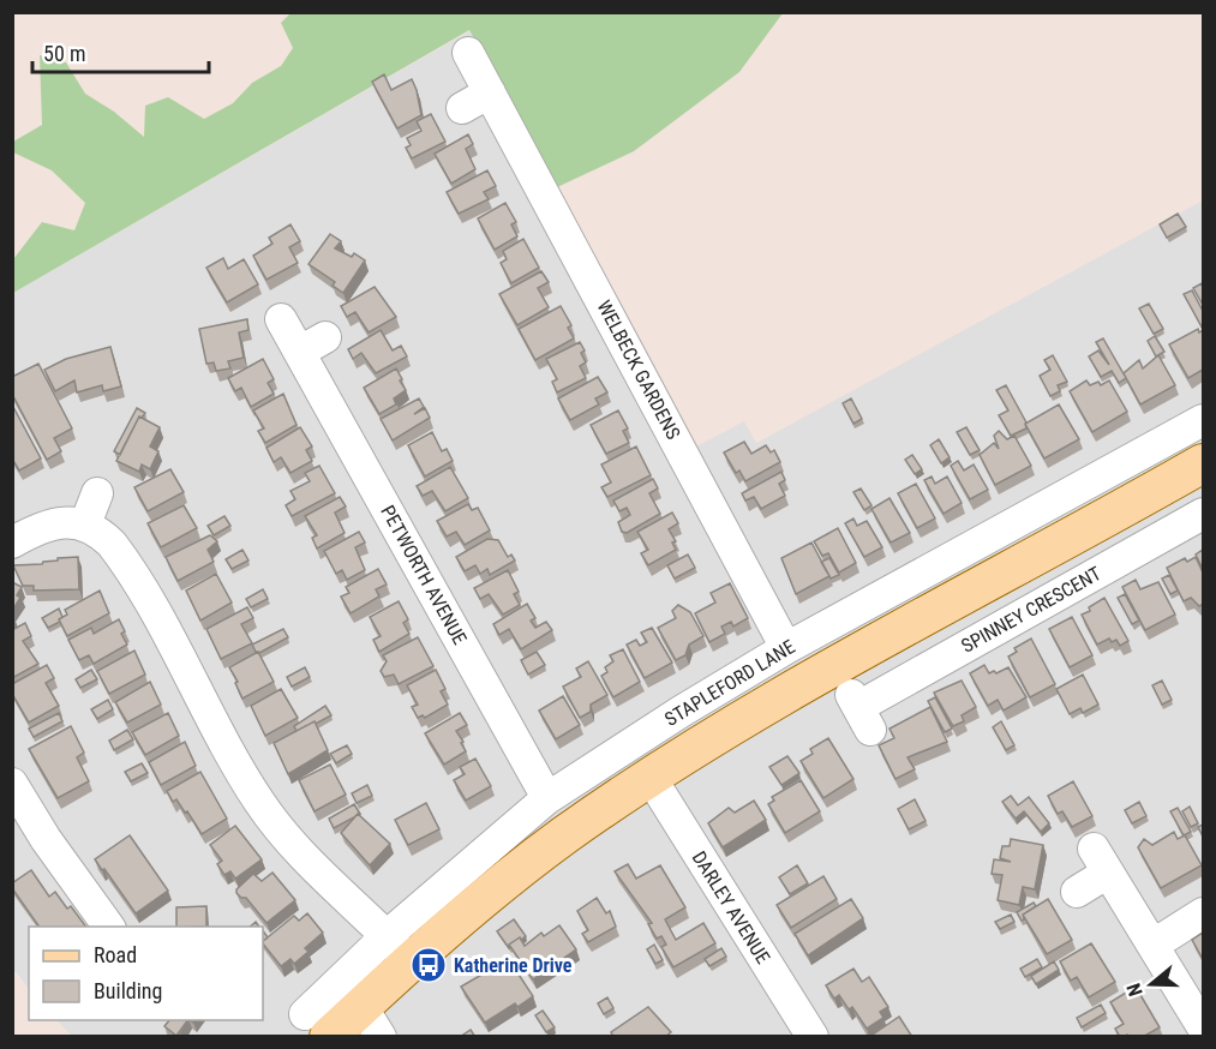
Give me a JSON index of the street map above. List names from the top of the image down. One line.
{"streets":{"main road":["STAPLEFORD LANE"],"street":["WELBECK GARDENS","PETWORTH AVENUE","SPINNEY CRESCENT","DARLEY AVENUE"]},"crossings":[["WELBECK GARDENS","STAPLEFORD LANE"],["PETWORTH AVENUE","STAPLEFORD LANE"],["STAPLEFORD LANE","DARLEY AVENUE"]],"places":{"bus stop":["Katherine Drive"]},"legend":["Road","Building"],"scale_bar":"50 m","north":"left"}
